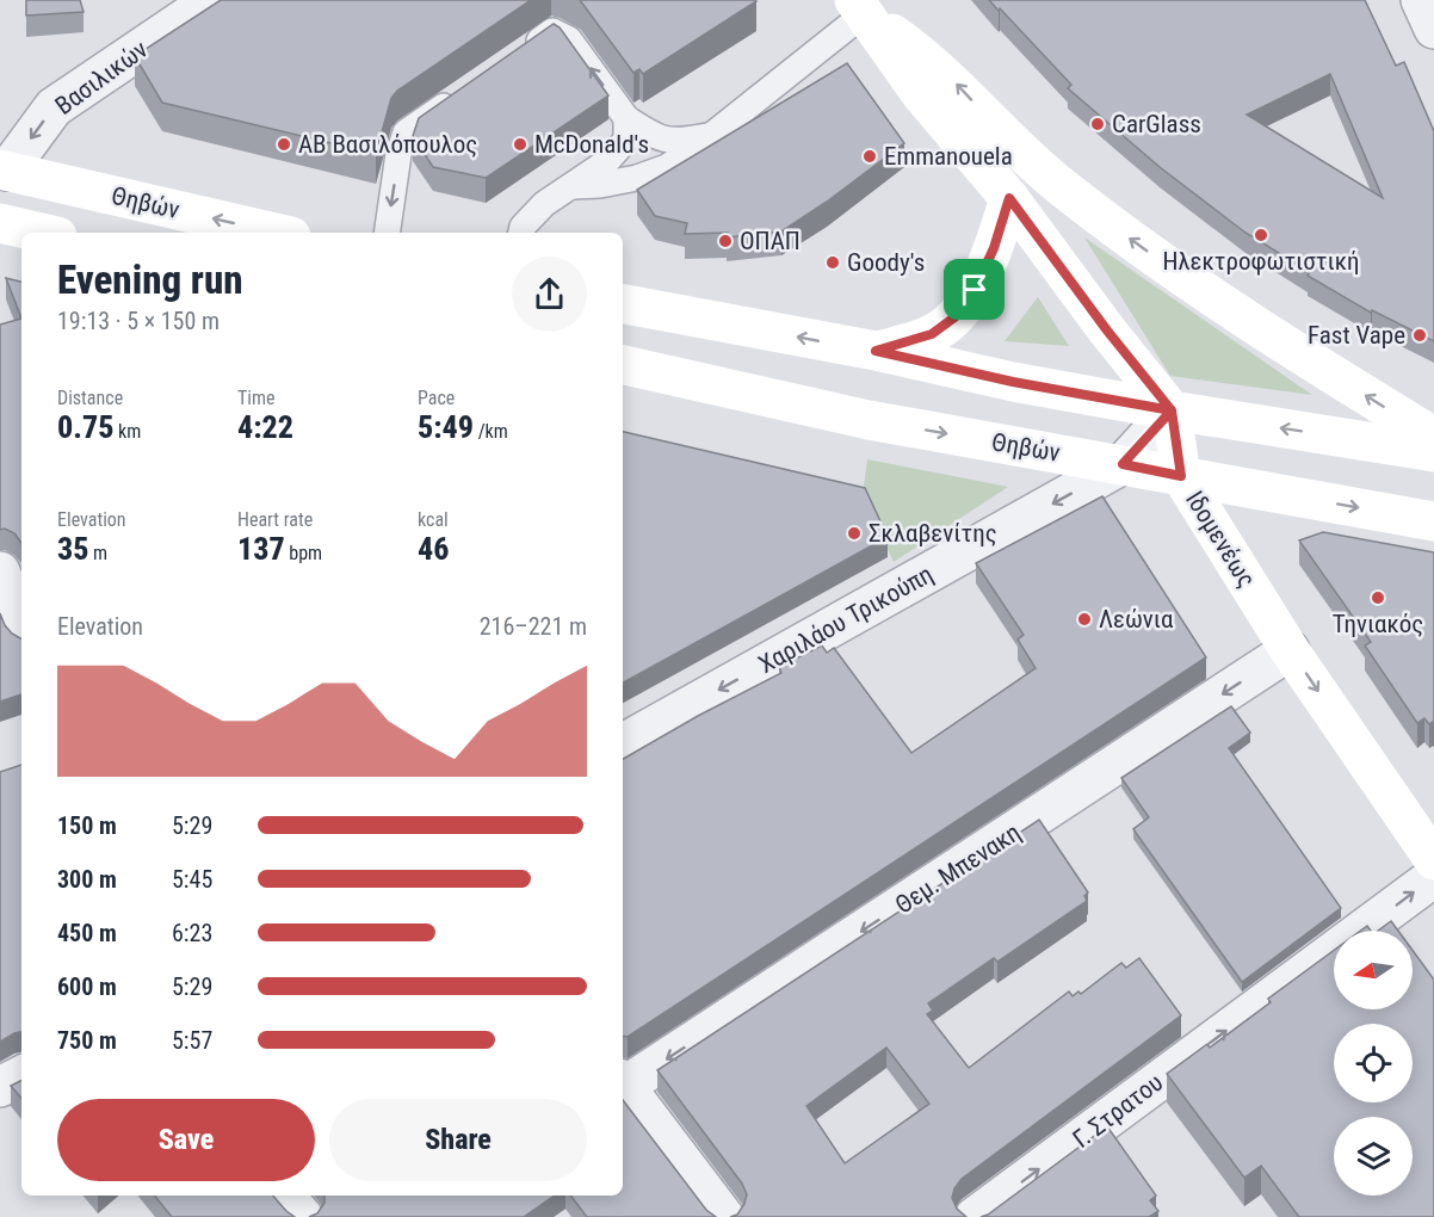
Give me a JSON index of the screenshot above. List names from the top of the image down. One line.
{"streets":{"main road":["Θηβών","Ιδομενέως"],"street":["Βασιλικών","Χαριλάου Τρικούπη","Θεμ. Μπενακη","Γ. Στρατου"]},"crossings":[["Βασιλικών","Θηβών"],["Θηβών","Ιδομενέως"],["Θηβών","Χαριλάου Τρικούπη"],["Ιδομενέως","Χαριλάου Τρικούπη"],["Ιδομενέως","Θεμ. Μπενακη"]],"one_way":["Βασιλικών","Ιδομενέως","Χαριλάου Τρικούπη","Θεμ. Μπενακη","Γ. Στρατου"],"places":["CarGlass","ΑΒ Βασιλόπουλος","McDonald's","Emmanouela","Ηλεκτροφωτιστική","ΟΠΑΠ","Goody's","Fast Vape","Σκλαβενίτης","Τηνιακός","Λεώνια"],"north":"left","page":{"heading":["Evening run","19:13 · 5 × 150 m"],"stats":[["Distance","0.75 km"],["Time","4:22"],["Pace","5:49 /km"],["Elevation","35 m"],["Heart rate","137 bpm"],["kcal","46"]],"chart":["Elevation","216–221 m"],"list":[{"name":"150 m","note":"5:29"},{"name":"300 m","note":"5:45"},{"name":"450 m","note":"6:23"},{"name":"600 m","note":"5:29"},{"name":"750 m","note":"5:57"}],"buttons":["Save","Share"]}}
